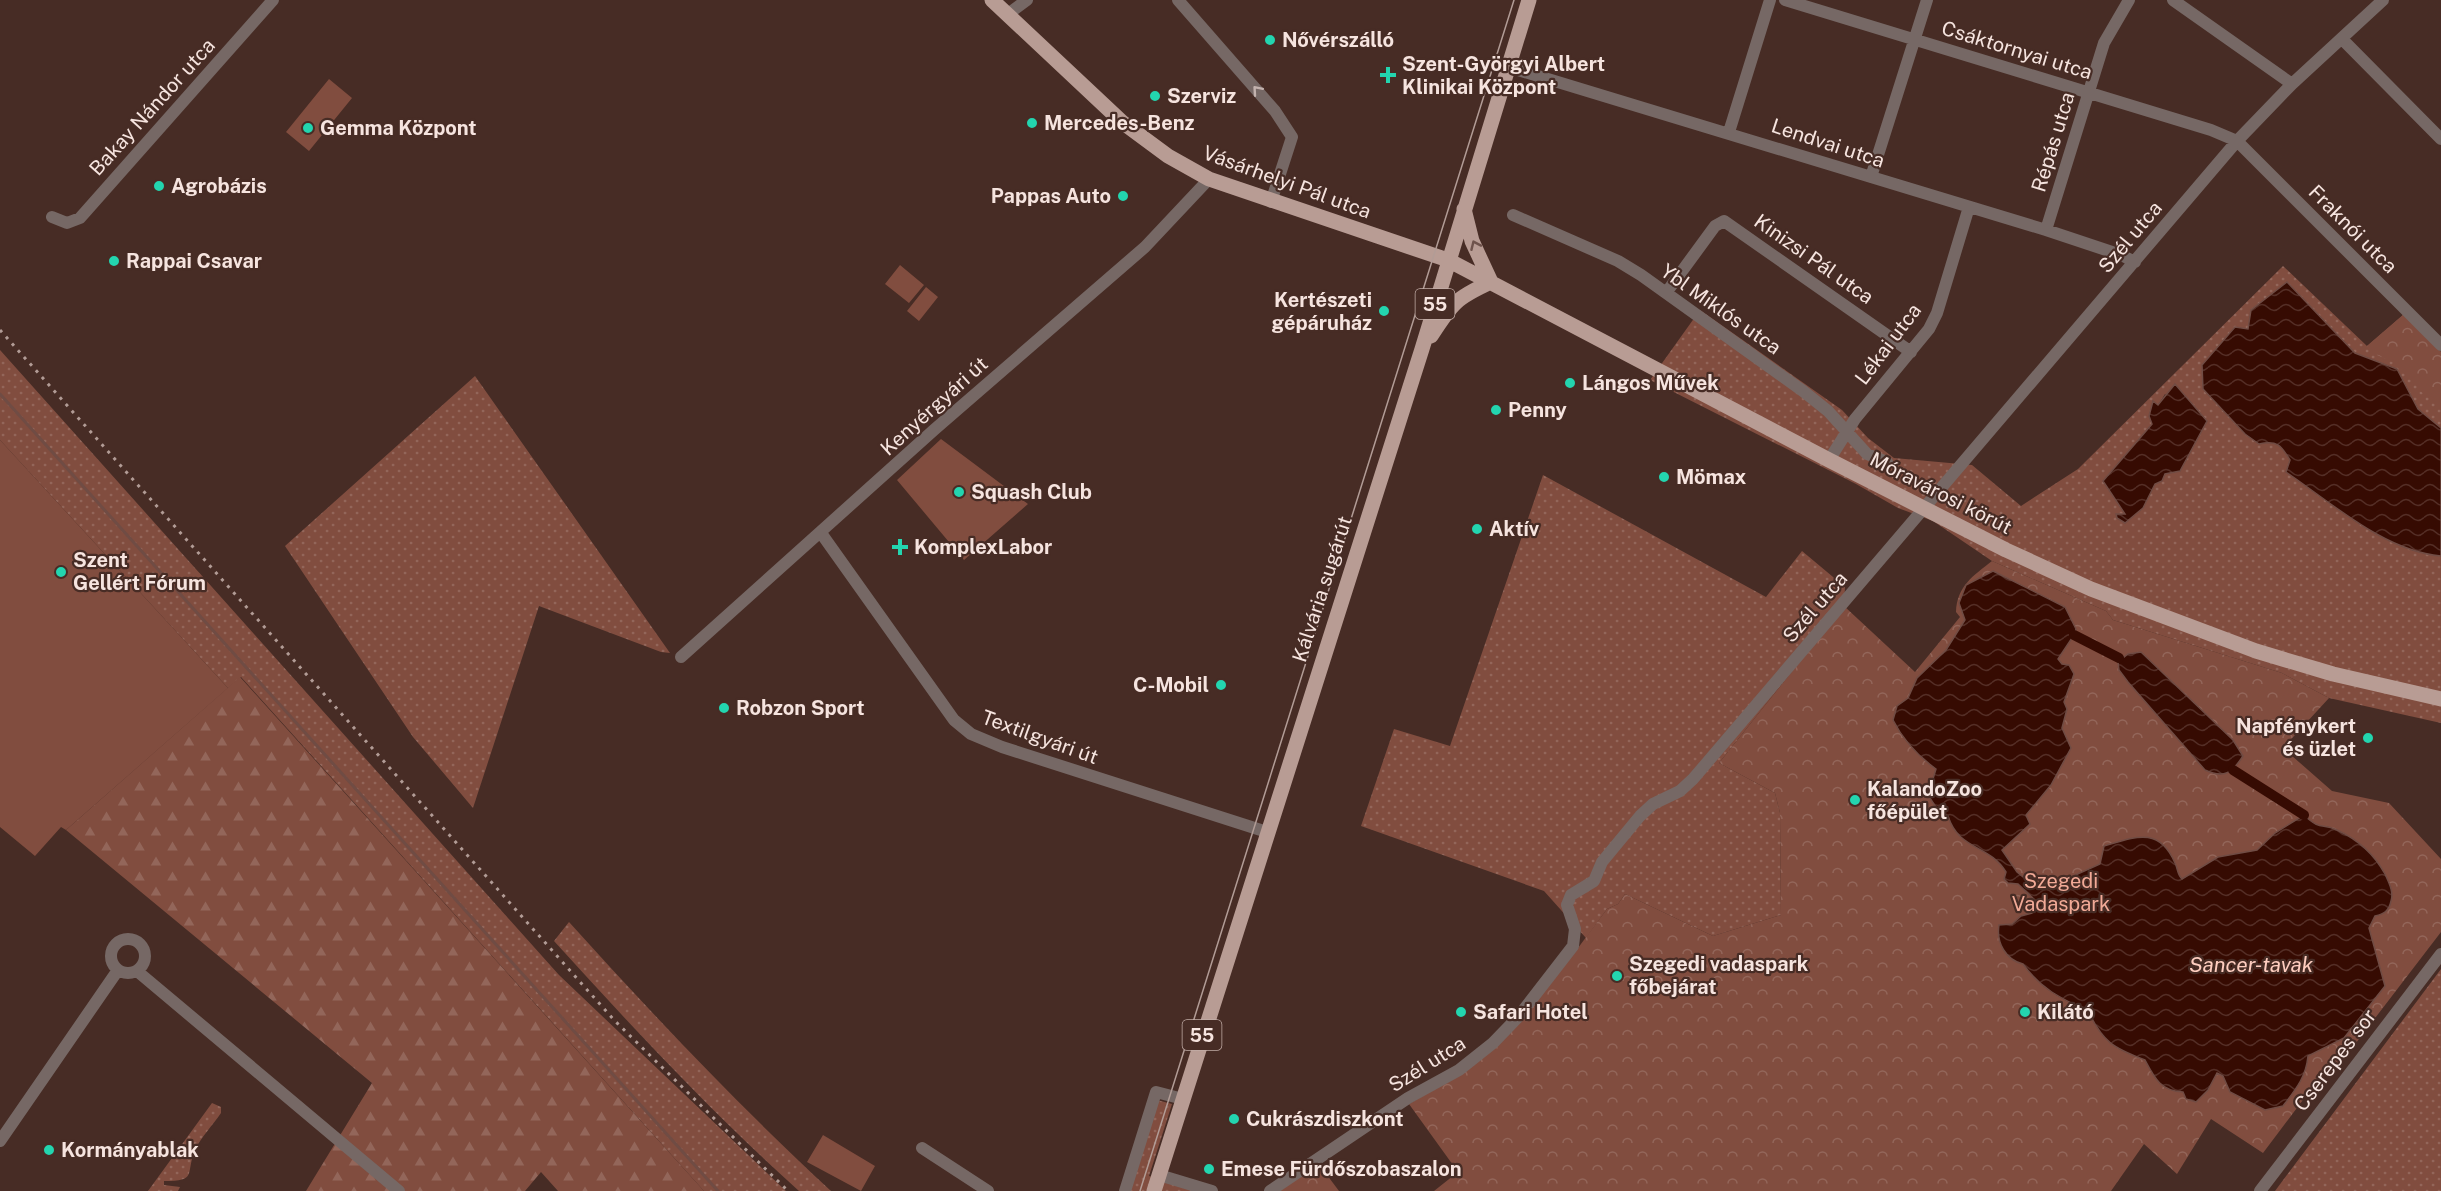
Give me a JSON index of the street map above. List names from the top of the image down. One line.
{"streets":{"main road":["Vásárhelyi Pál utca","55","Móravárosi körút","Kálvária sugárút"],"street":["Csáktornyai utca","Bakay Nándor utca","Répás utca","Lendvai utca","Fraknói utca","Szél utca","Kinizsi Pál utca","Ybl Miklós utca","Lékai utca","Kenyérgyári út","Textilgyári út","Cserepes sor"]},"crossings":[["Csáktornyai utca","Répás utca"],["Csáktornyai utca","Fraknói utca"],["Csáktornyai utca","Szél utca"],["Répás utca","Lendvai utca"],["Lendvai utca","Szél utca"],["Lendvai utca","Lékai utca"],["Lendvai utca","Kálvária sugárút"],["Vásárhelyi Pál utca","Kenyérgyári út"],["Vásárhelyi Pál utca","Móravárosi körút"],["Vásárhelyi Pál utca","Kálvária sugárút"],["Fraknói utca","Szél utca"],["Szél utca","Móravárosi körút"],["Kinizsi Pál utca","Ybl Miklós utca"],["Kinizsi Pál utca","Lékai utca"],["Ybl Miklós utca","Lékai utca"],["Lékai utca","Móravárosi körút"],["Kenyérgyári út","Textilgyári út"],["Móravárosi körút","Kálvária sugárút"],["Kálvária sugárút","Textilgyári út"]],"water":["Sancer-tavak"],"parks":["Szegedi Vadaspark"],"places":{"other":["Nővérszálló","Szerviz","Mercedes-Benz","Gemma Központ","Agrobázis","Pappas Auto","Rappai Csavar","Kertészeti gépáruház","Lángos Művek","Penny","Mömax","Squash Club","Aktív","Szent Gellért Fórum","C-Mobil","Robzon Sport","Napfénykert és üzlet","KalandoZoo főépület","Szegedi vadaspark főbejárat","Safari Hotel","Kilátó","Cukrászdiszkont","Kormányablak","Emese Fürdőszobaszalon"],"health":["Szent-Györgyi Albert Klinikai Központ","KomplexLabor"]}}
